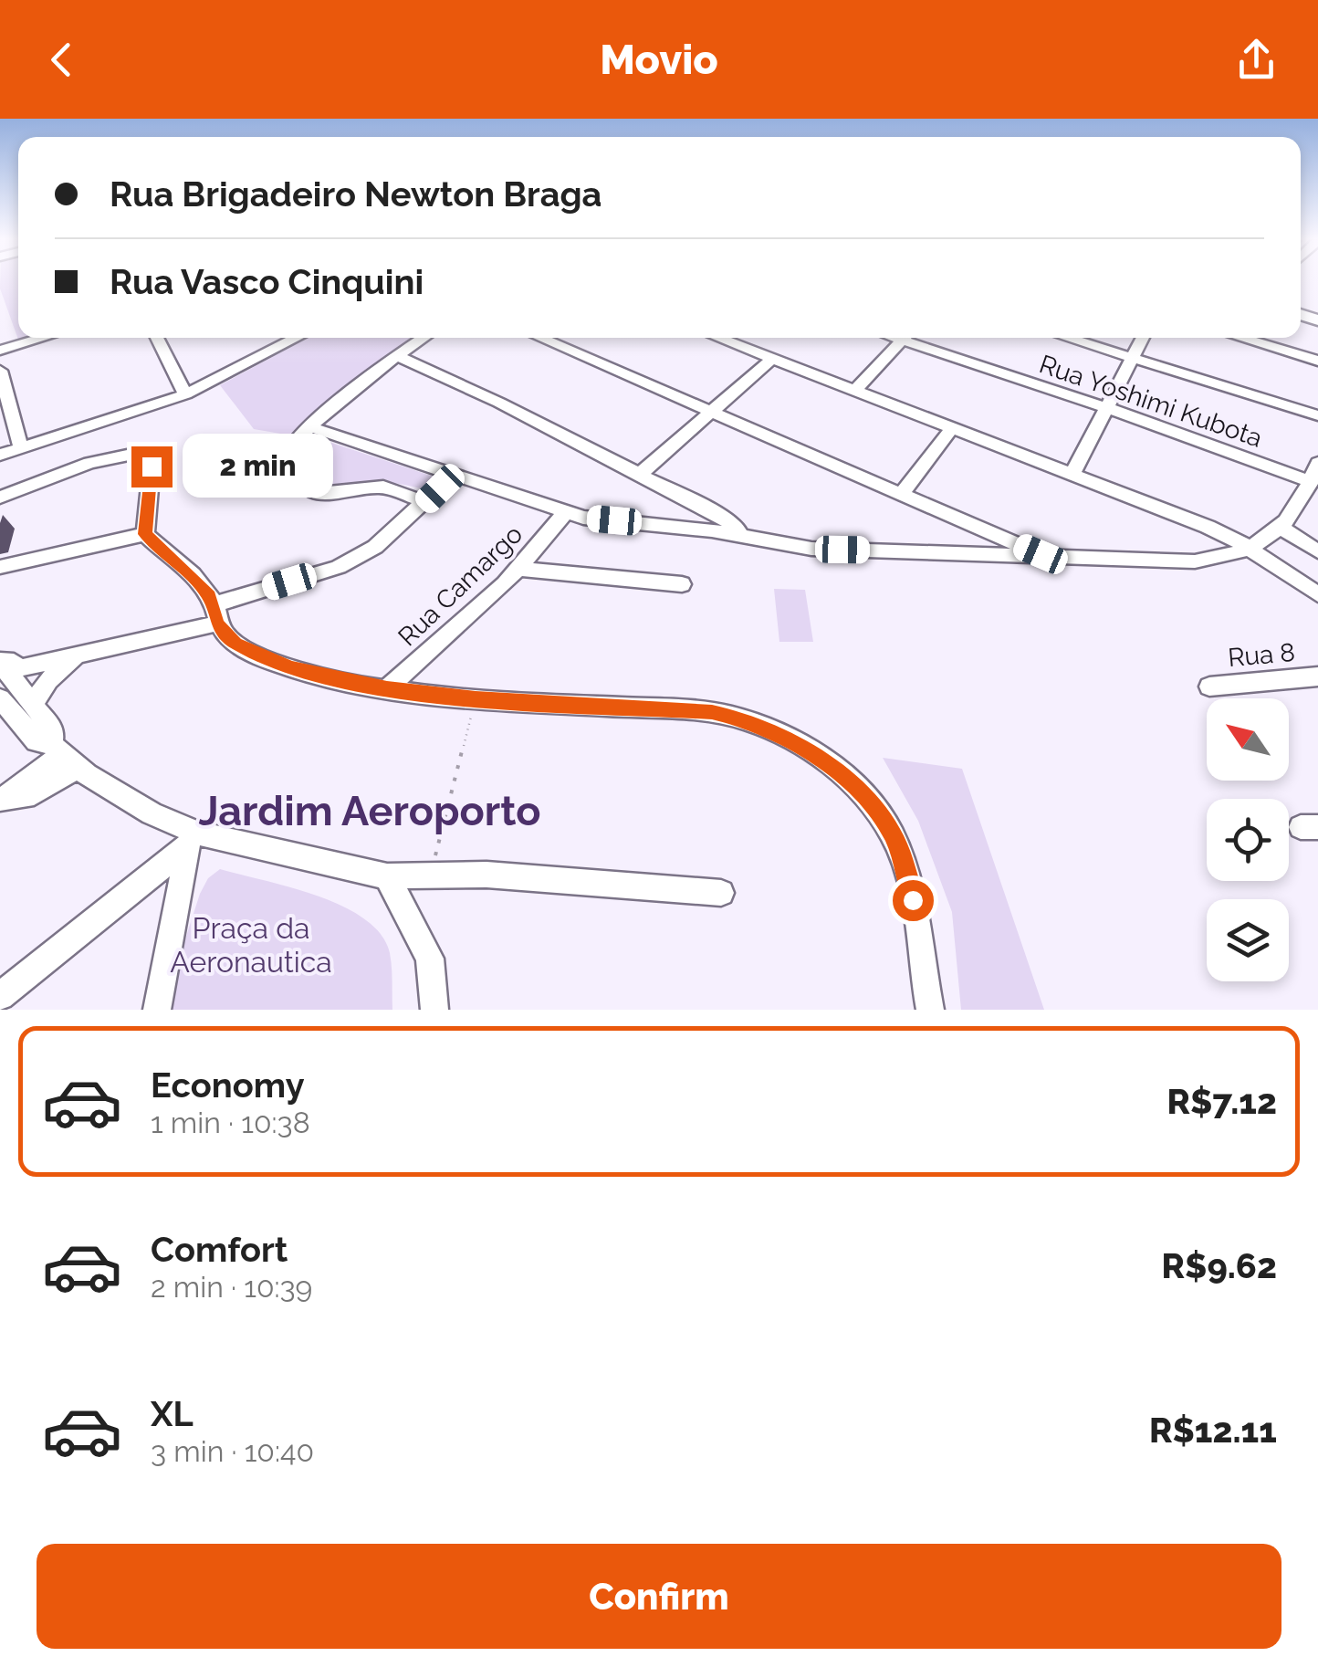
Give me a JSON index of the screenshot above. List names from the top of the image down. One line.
{"streets":{"street":["Rua Yoshimi Kubota","Rua Camargo","Rua 8"]},"districts":["Jardim Aeroporto"],"parks":["Praça da Aeronautica"],"north":"top left","page":{"header":"Movio","banner":["Rua Brigadeiro Newton Braga","Rua Vasco Cinquini"],"bubble":"2 min","list":[{"name":"Economy","note":"1 min · 10:38","value":"R$7.12"},{"name":"Comfort","note":"2 min · 10:39","value":"R$9.62"},{"name":"XL","note":"3 min · 10:40","value":"R$12.11"}],"buttons":"Confirm"}}
